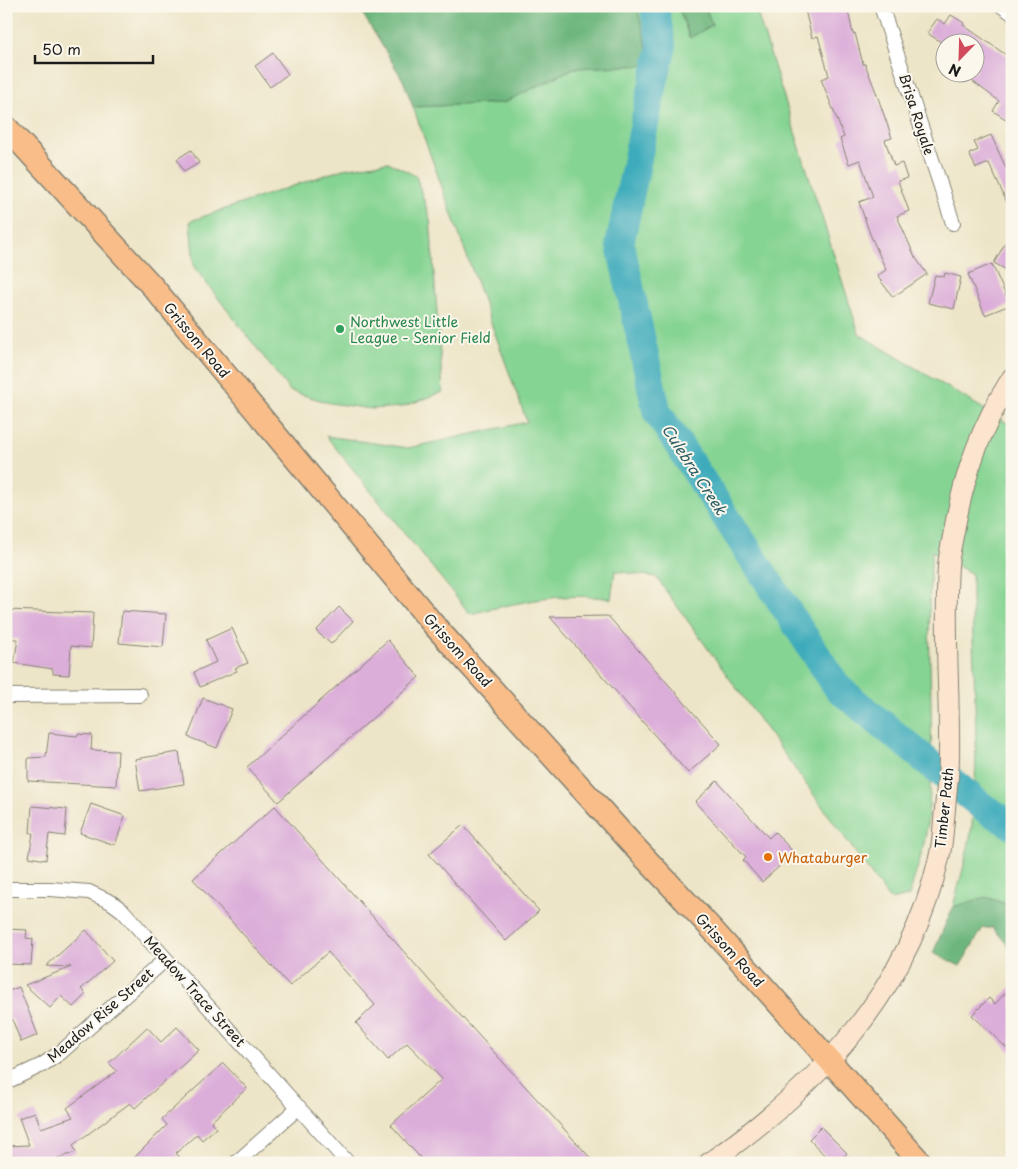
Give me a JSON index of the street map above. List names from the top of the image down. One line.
{"streets":{"main road":["Grissom Road"],"street":["Brisa Royale","Timber Path","Meadow Trace Street","Meadow Rise Street"]},"crossings":[["Grissom Road","Timber Path"],["Meadow Trace Street","Meadow Rise Street"]],"water":["Culebra Creek"],"places":["Northwest Little League - Senior Field","Whataburger"],"scale_bar":"50 m","north":"bottom left"}
